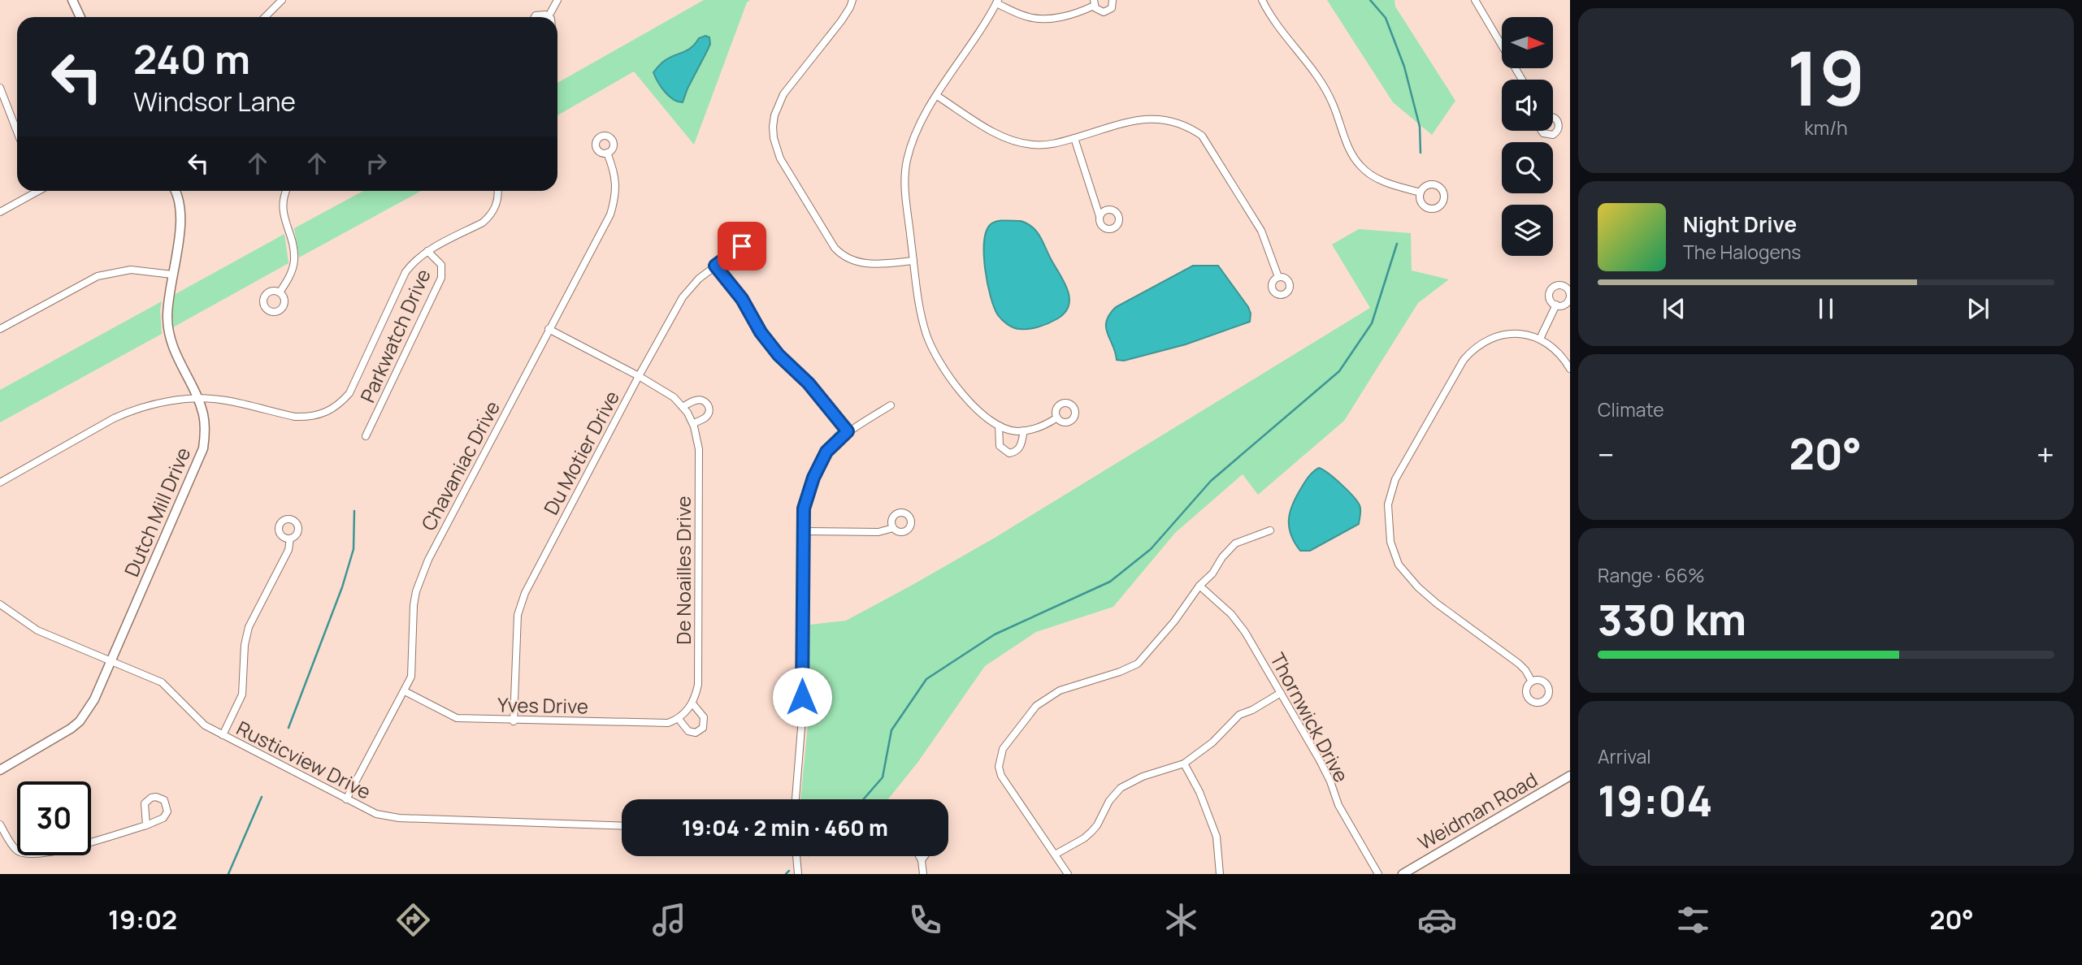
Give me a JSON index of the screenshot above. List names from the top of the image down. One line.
{"streets":{"street":["Parkwatch Drive","Du Motier Drive","Chavaniac Drive","Dutch Mill Drive","De Noailles Drive","Yves Drive","Thornwick Drive","Rusticview Drive","Weidman Road"]},"crossings":[["Parkwatch Drive","Dutch Mill Drive"],["Du Motier Drive","De Noailles Drive"],["Du Motier Drive","Yves Drive"],["Chavaniac Drive","De Noailles Drive"],["Chavaniac Drive","Yves Drive"],["Chavaniac Drive","Rusticview Drive"],["Dutch Mill Drive","Rusticview Drive"],["De Noailles Drive","Yves Drive"]],"north":"right","page":{"tile":[["19","km/h"],"Climate",["Range · 66%","330 km"],["Arrival","19:04"]],"turn":["240 m","Windsor Lane"],"song":["Night Drive","The Halogens"],"heat":["−","20°","+"],"limit":"30","trip":"19:04 · 2 min · 460 m","tabs":["19:02","20°"]}}
